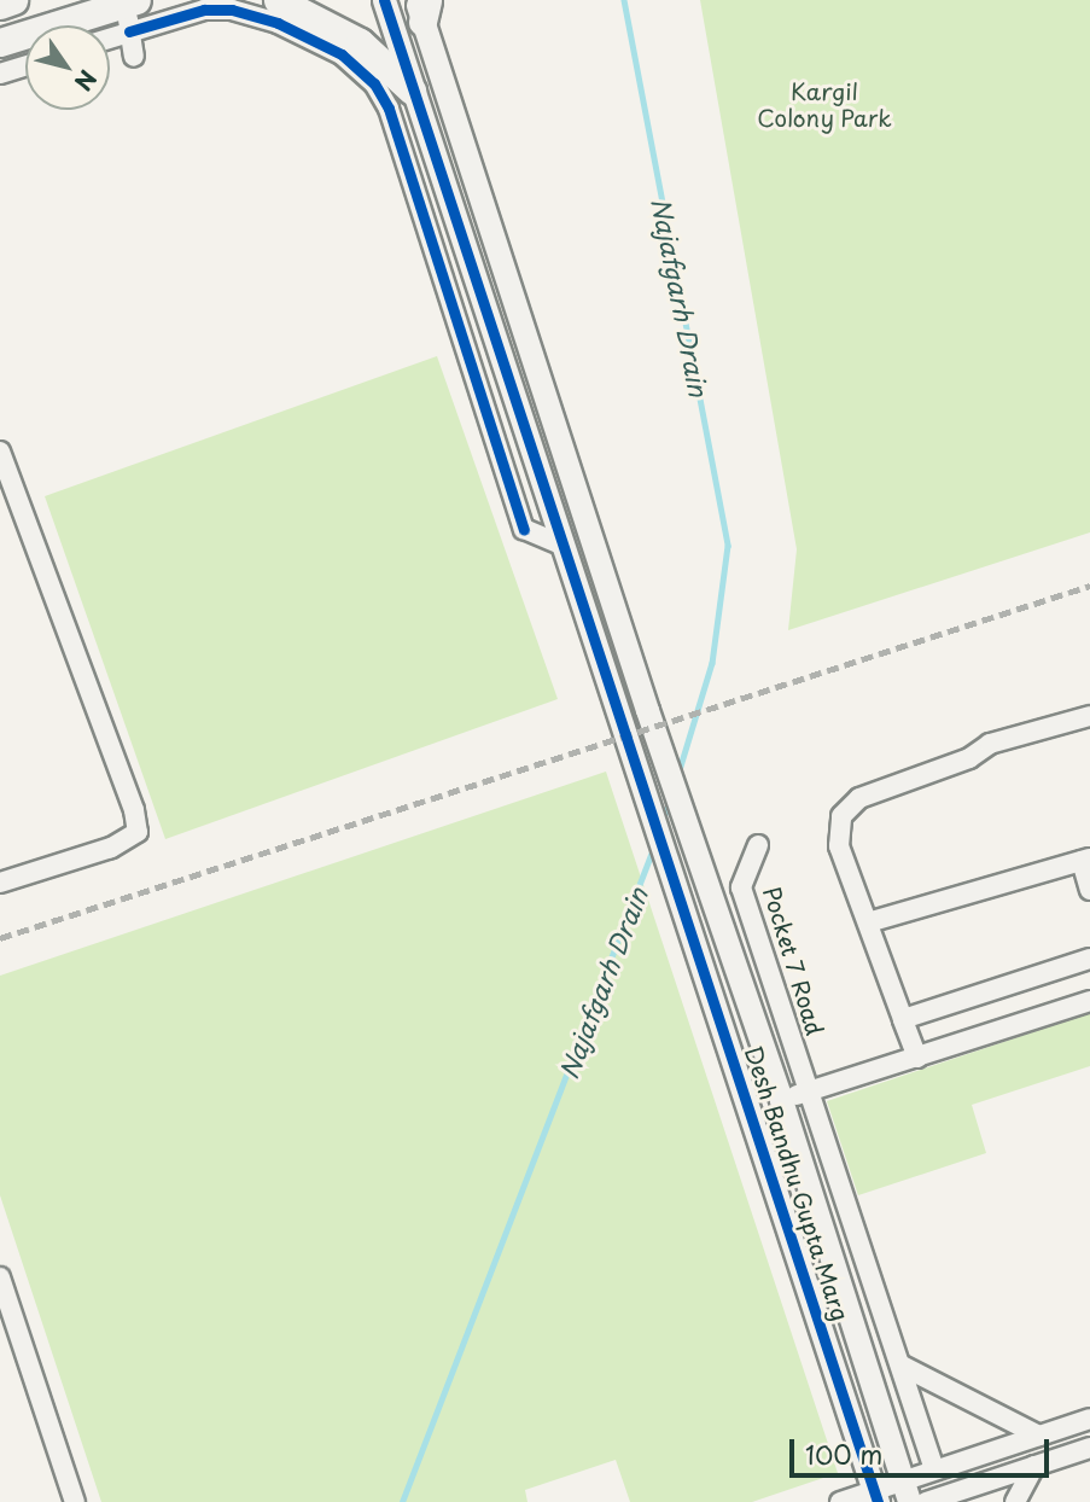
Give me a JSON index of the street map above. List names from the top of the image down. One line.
{"streets":{"street":["Pocket 7 Road","Desh Bandhu Gupta Marg"]},"water":["Najafgarh Drain"],"parks":["Kargil Colony Park"],"scale_bar":"100 m","north":"bottom right"}
